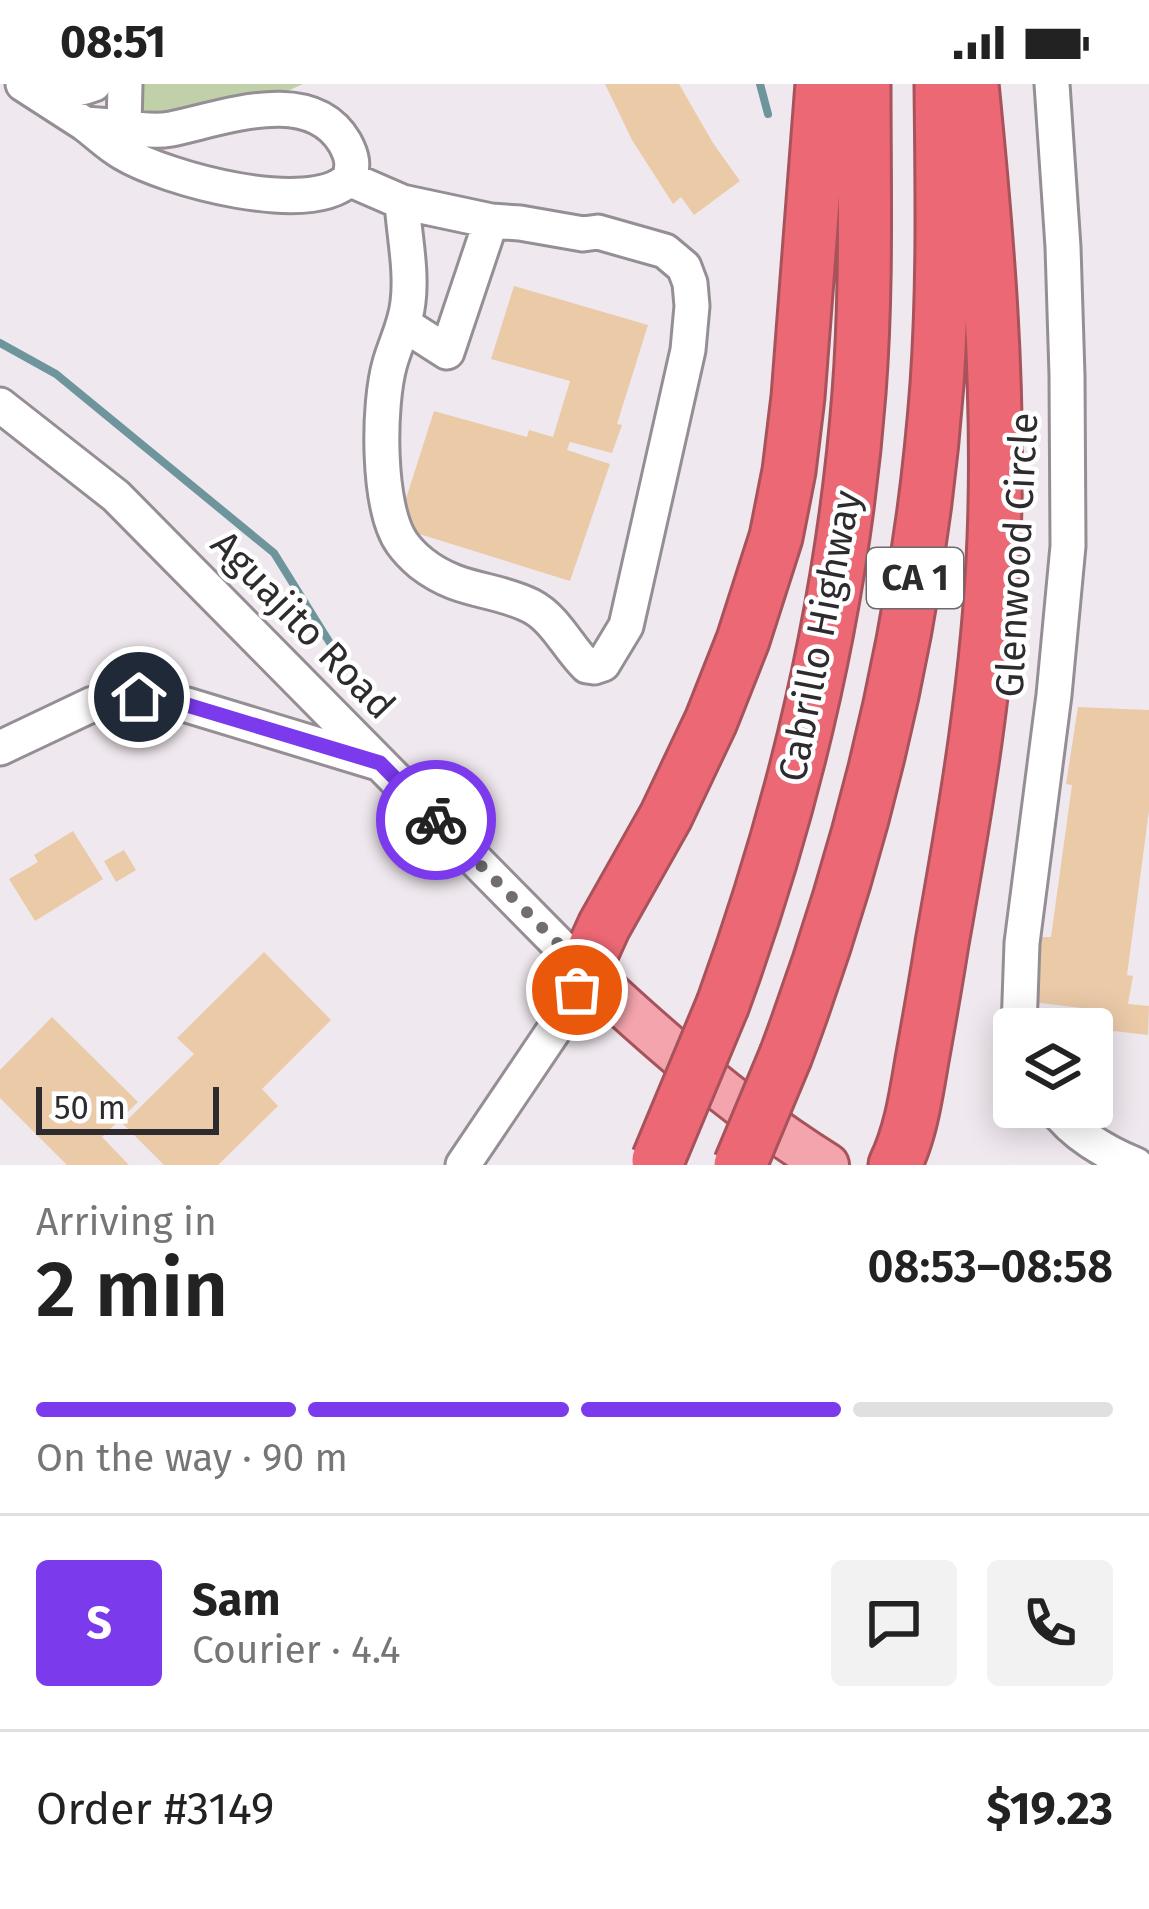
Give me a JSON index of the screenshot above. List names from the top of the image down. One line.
{"streets":{"highway":["CA 1","Cabrillo Highway"],"street":["Glenwood Circle","Aguajito Road"]},"scale_bar":"50 m","page":{"status":"08:51","scale":"50 m","heading":["2 min","Arriving in","08:53–08:58"],"panel":["Sam","Courier · 4.4","Order #3149","$19.23"],"bar":"On the way · 90 m","round":"S"}}
